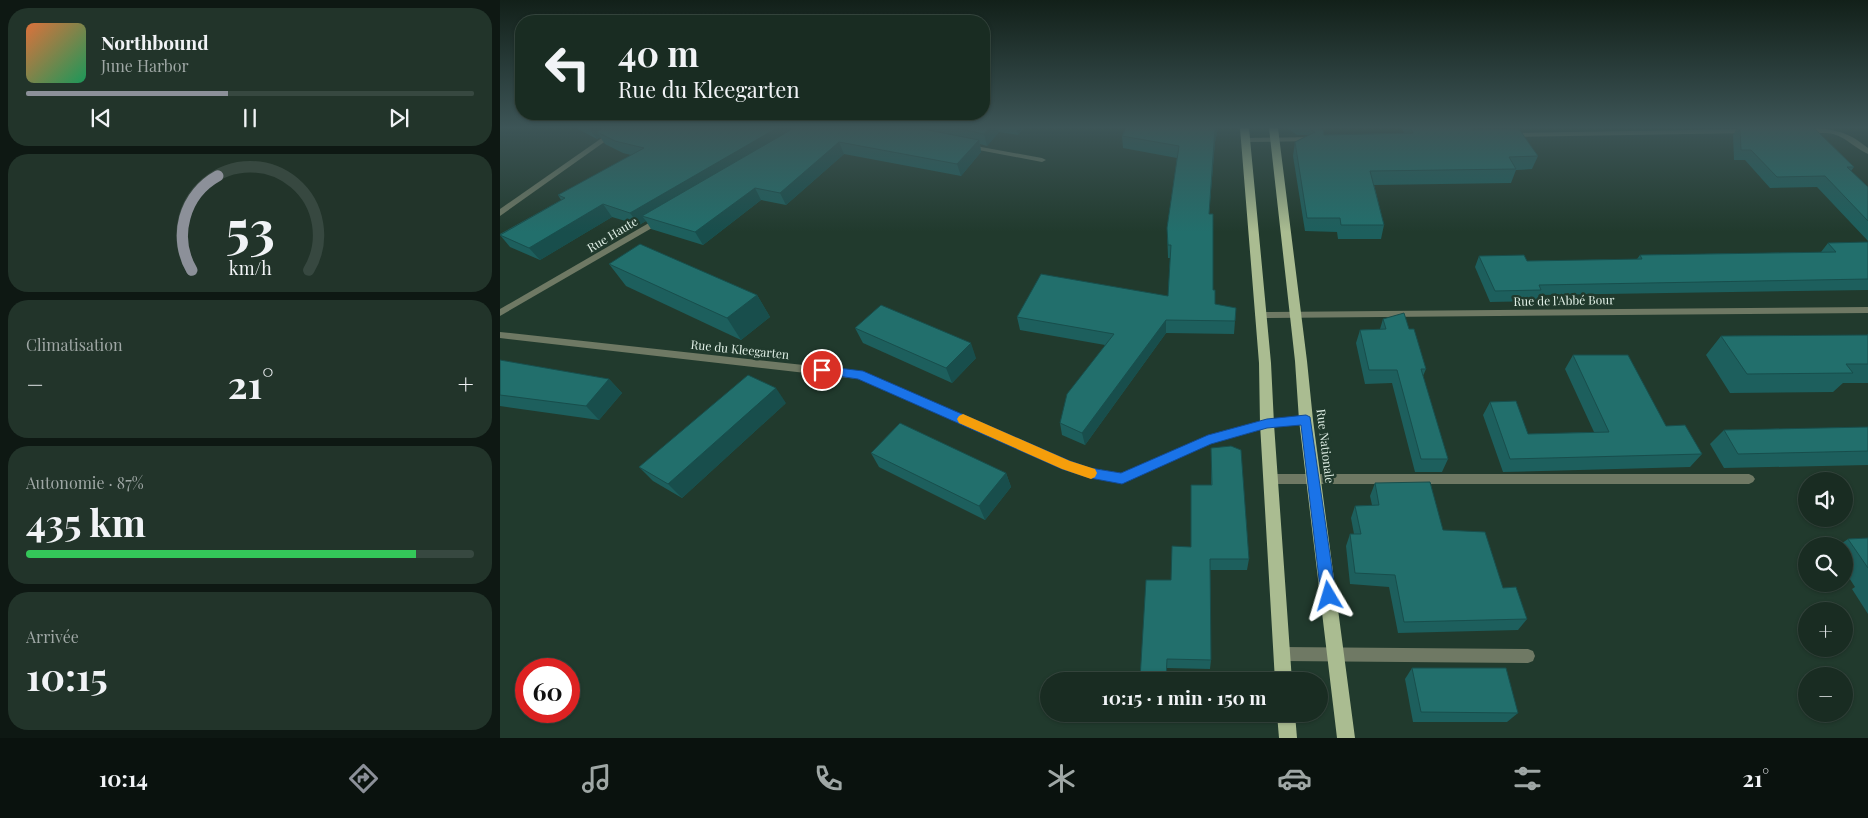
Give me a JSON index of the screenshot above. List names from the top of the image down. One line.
{"streets":{"main road":["Rue Nationale"],"street":["Rue Haute","Rue de l'Abbé Bour","Rue du Kleegarten"]},"crossings":[["Rue de l'Abbé Bour","Rue Nationale"],["Rue du Kleegarten","Rue Nationale"]],"page":{"turn":["40 m","Rue du Kleegarten"],"song":["Northbound","June Harbor"],"tile":["Climatisation",["Autonomie · 87%","435 km"],["Arrivée","10:15"]],"heat":["−","21°","+"],"map_buttons":["+","−"],"limit":"60","trip":"10:15 · 1 min · 150 m","tabs":["10:14","21°"],"gauge":["53","km/h"]}}
